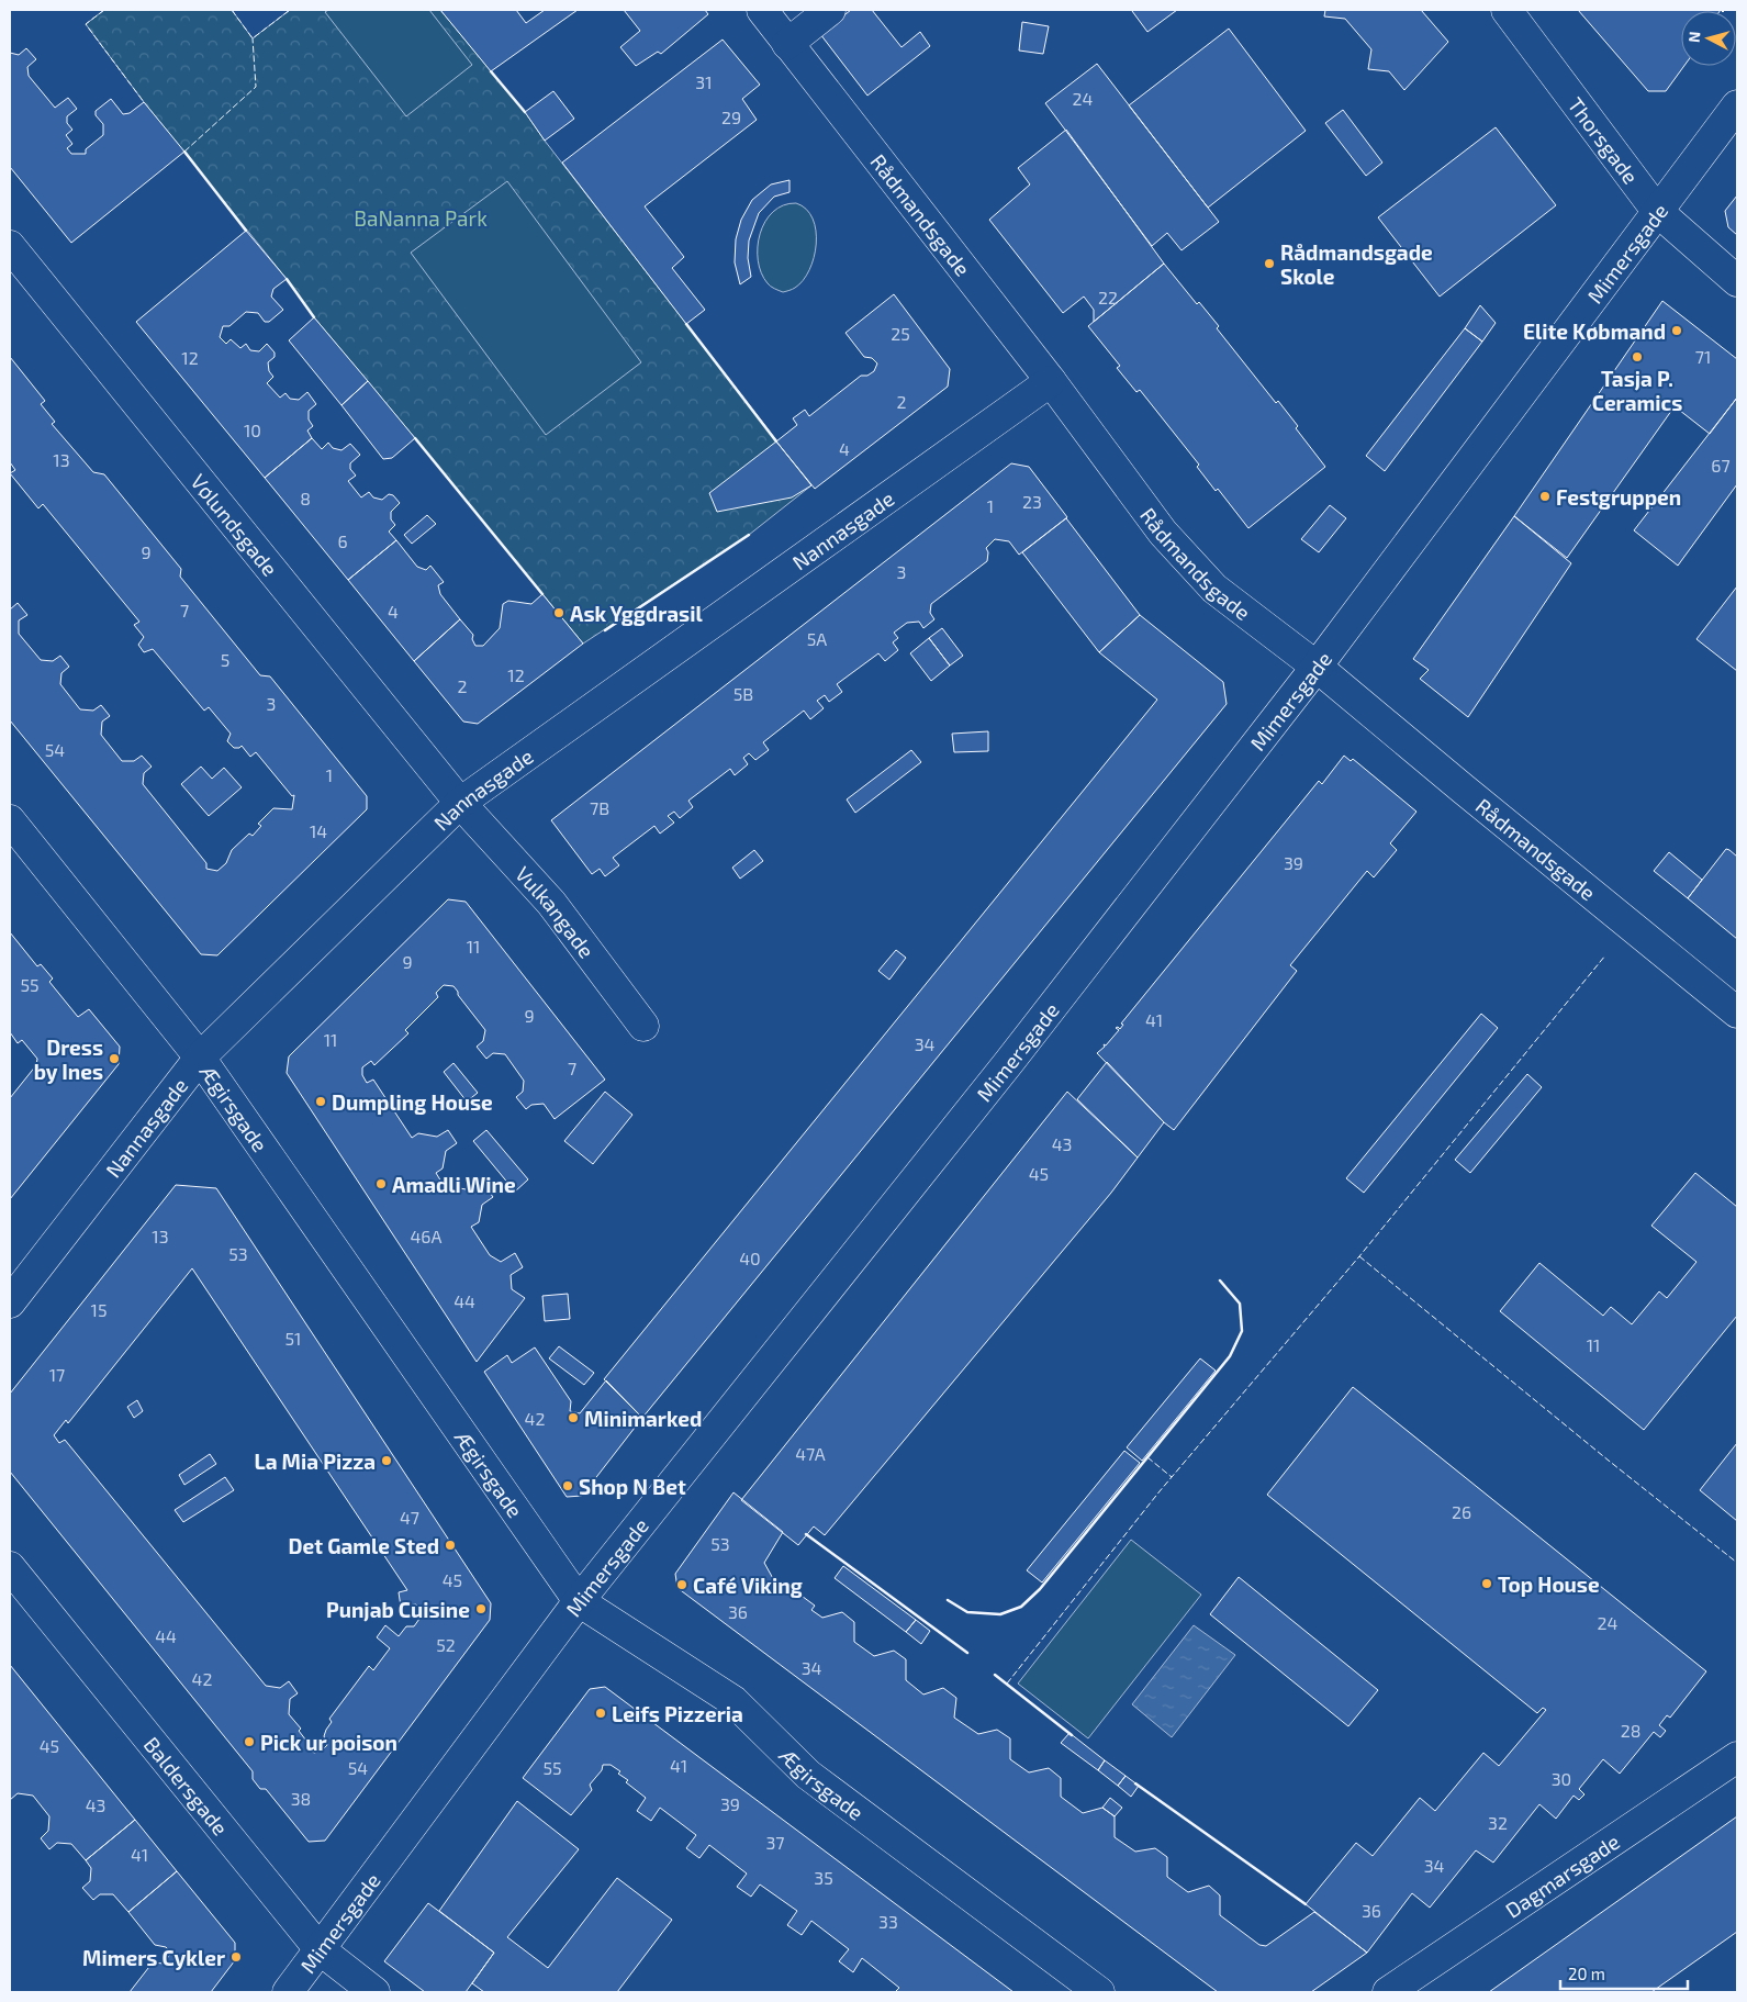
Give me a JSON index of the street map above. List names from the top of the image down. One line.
{"streets":{"street":["Thorsgade","Rådmandsgade","Mimersgade","Vølundsgade","Nannasgade","Vulkangade","Ægirsgade","Baldersgade","Dagmarsgade"]},"crossings":[["Thorsgade","Mimersgade"],["Rådmandsgade","Mimersgade"],["Rådmandsgade","Nannasgade"],["Mimersgade","Ægirsgade"],["Mimersgade","Baldersgade"],["Vølundsgade","Nannasgade"],["Vølundsgade","Vulkangade"],["Nannasgade","Vulkangade"],["Nannasgade","Ægirsgade"]],"parks":["BaNanna Park"],"places":["Rådmandsgade Skole","Elite Købmand","Tasja P. Ceramics","Festgruppen","Ask Yggdrasil","Dress by Ines","Dumpling House","Amadli Wine","Minimarked","La Mia Pizza","Shop N Bet","Det Gamle Sted","Top House","Café Viking","Punjab Cuisine","Leifs Pizzeria","Pick ur poison","Mimers Cykler"],"house_numbers":["31","24","29","22","25","71","12","2","10","4","13","67","8","23","1","6","9","3","7","4","5A","5","12","2","5B","3","54","1","7B","14","39","11","9","55","9","41","11","34","7","43","45","13","46A","53","40","44","15","51","11","17","42","47A","26","47","53","45","36","24","44","52","34","42","28","45","41","54","55","30","38","39","43","32","37","41","34","35","36","33"],"scale_bar":"20 m","north":"left"}
